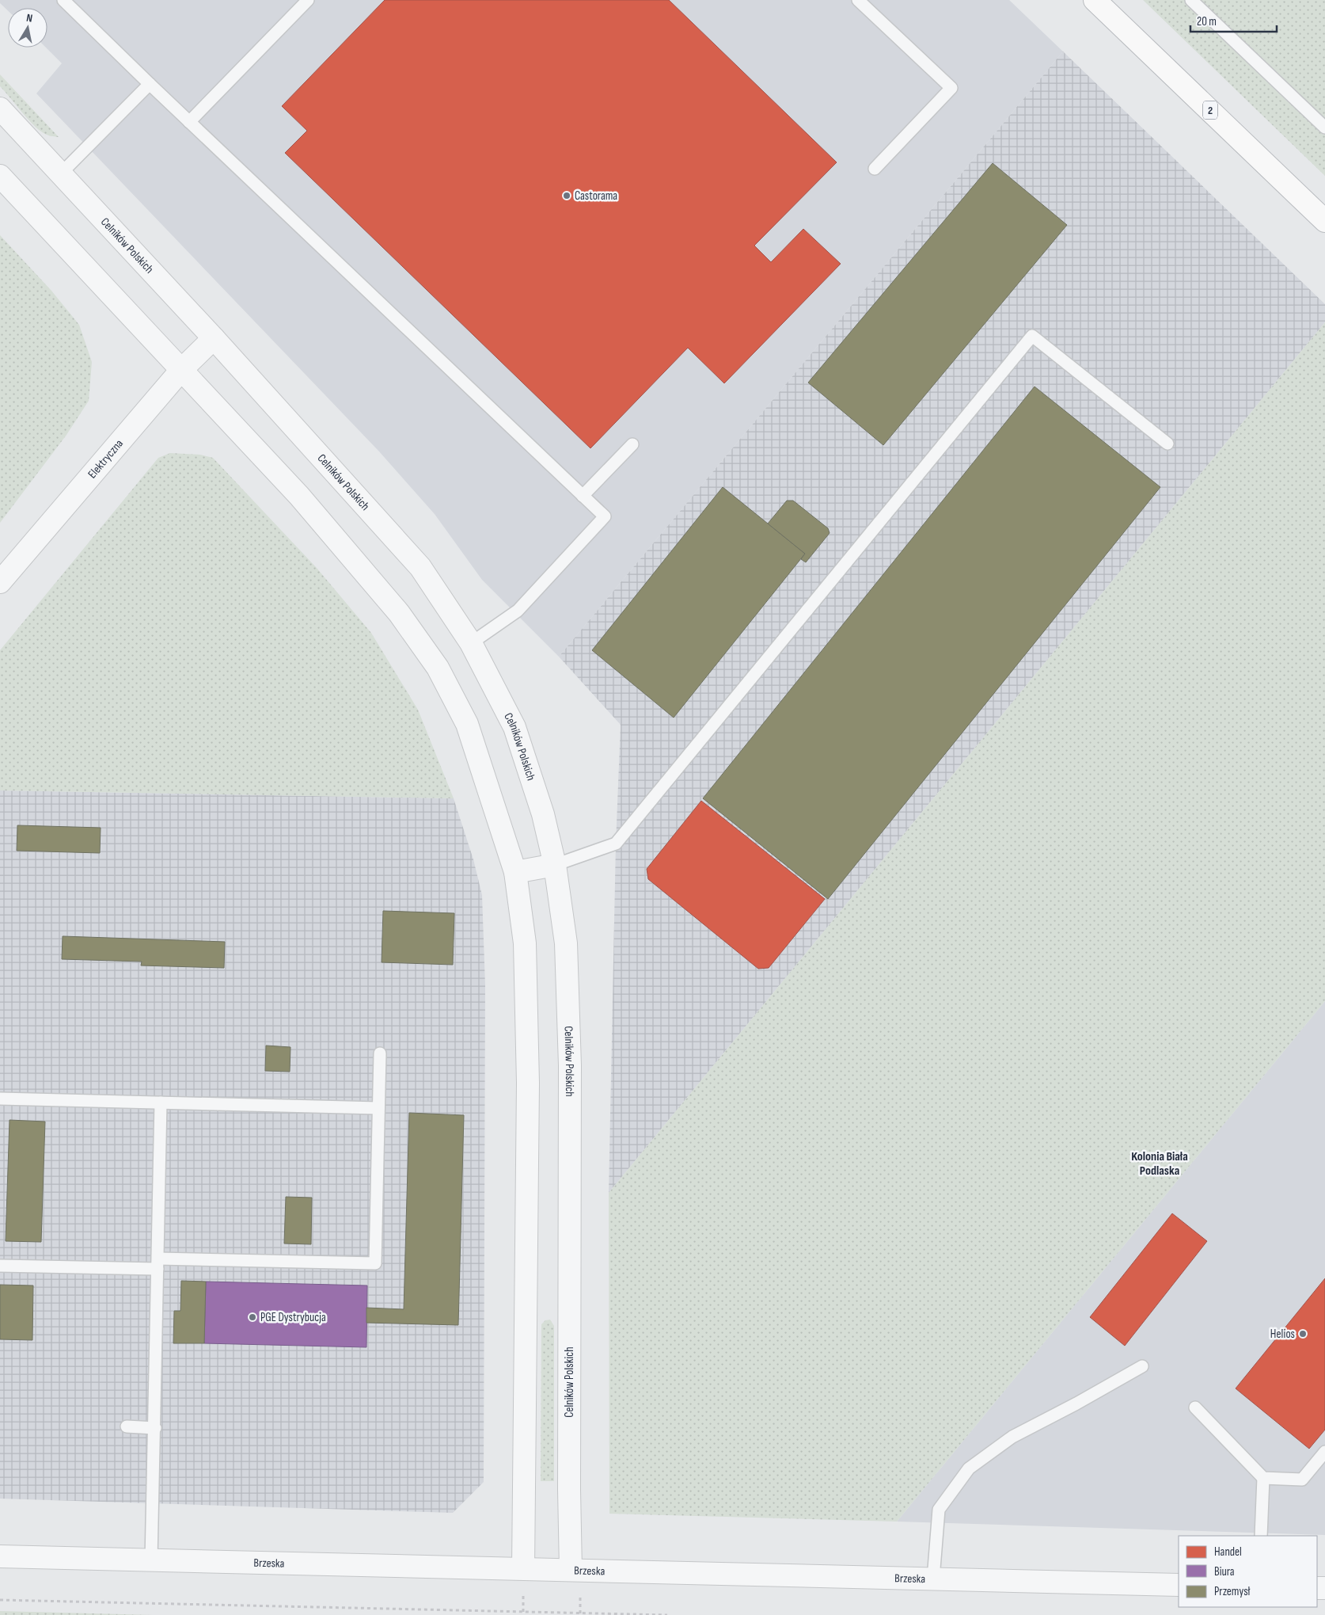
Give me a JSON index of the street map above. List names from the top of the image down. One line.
{"streets":{"highway":["2"],"street":["Celników Polskich","Elektryczna","Brzeska"]},"crossings":[["Celników Polskich","Elektryczna"],["Celników Polskich","Brzeska"]],"districts":["Kolonia Biała Podlaska"],"places":["Castorama","PGE Dystrybucja","Helios"],"legend":["Handel","Biura","Przemysł"],"scale_bar":"20 m","north":"top"}
